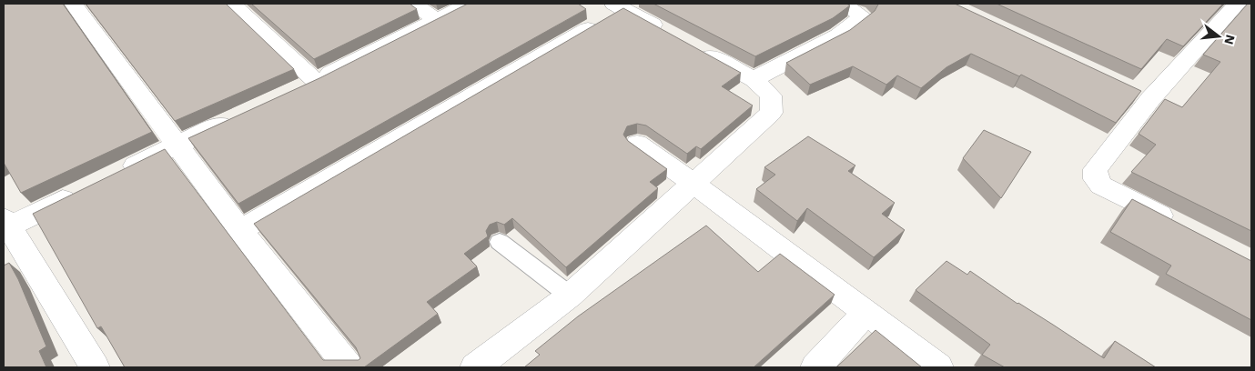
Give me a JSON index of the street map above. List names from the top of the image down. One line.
{"north":"right"}
